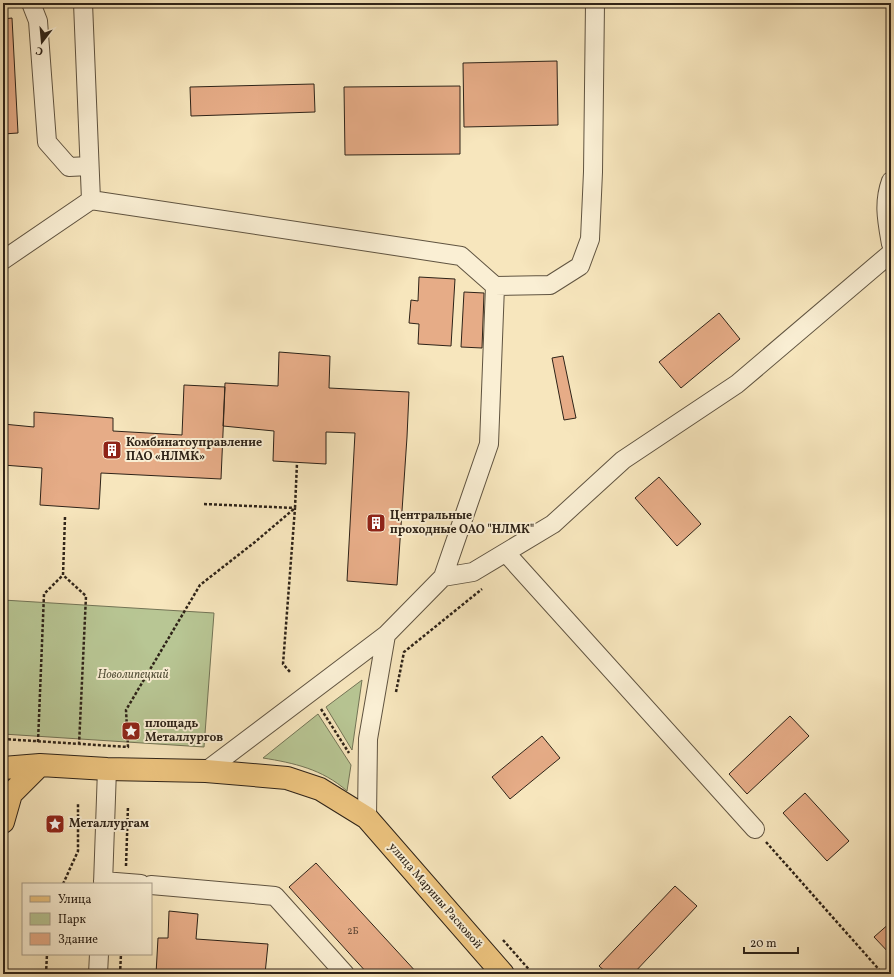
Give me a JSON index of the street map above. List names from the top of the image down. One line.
{"streets":{"main road":["улица Марины Расковой"]},"parks":["Новолипецкий"],"places":{"building":["Комбинатоуправление ПАО «НЛМК»","Центральные проходные ОАО \"НЛМК\""],"place":["площадь Металлургов","Металлургам"]},"house_numbers":["2Б"],"legend":["Улица","Парк","Здание"],"scale_bar":"20 m","north":"bottom"}
